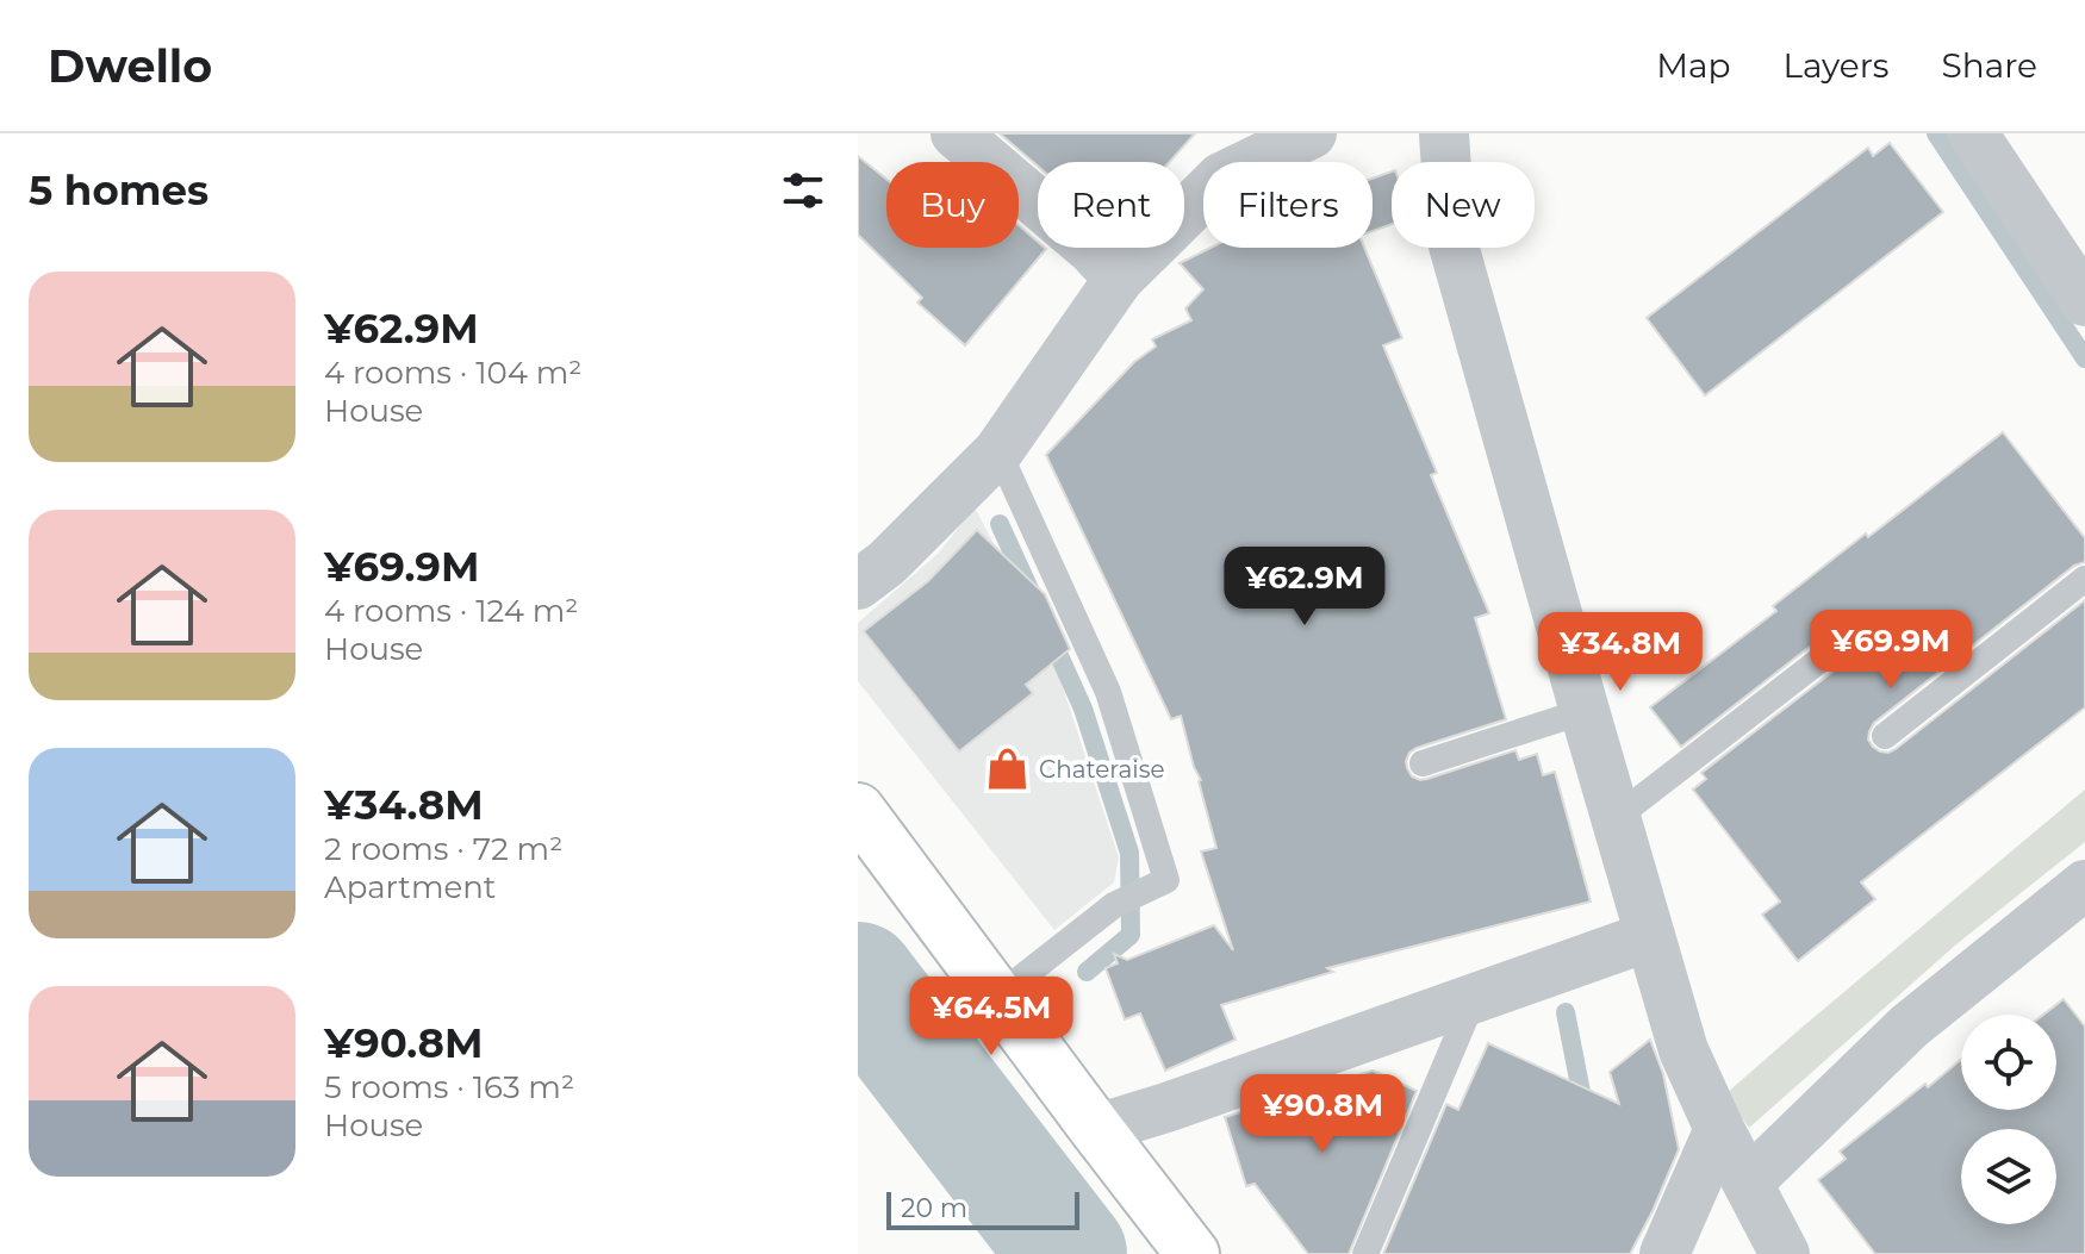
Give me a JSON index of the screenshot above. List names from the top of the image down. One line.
{"places":{"shop":["Chateraise"]},"scale_bar":"20 m","page":{"header":"Dwello","nav":["Map","Layers","Share"],"heading":"5 homes","chip":["Buy","Rent","Filters","New"],"list":[{"name":"¥62.9M","note":"4 rooms · 104 m² · House"},{"name":"¥69.9M","note":"4 rooms · 124 m² · House"},{"name":"¥34.8M","note":"2 rooms · 72 m² · Apartment"},{"name":"¥90.8M","note":"5 rooms · 163 m² · House"}],"price":["¥62.9M","¥69.9M","¥34.8M","¥64.5M","¥90.8M"],"scale":"20 m"}}
